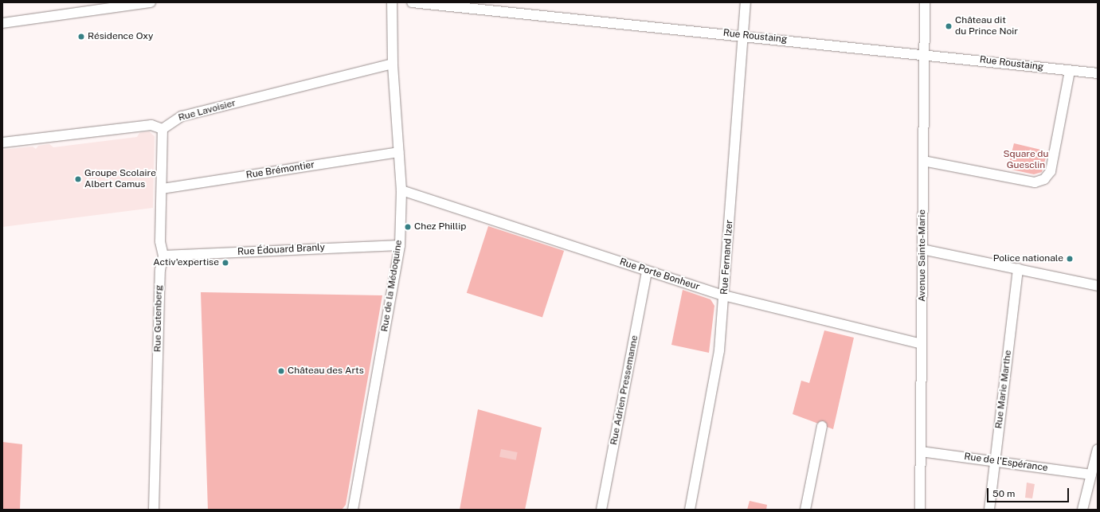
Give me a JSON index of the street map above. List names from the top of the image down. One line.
{"streets":{"street":["Rue Roustaing","Rue Lavoisier","Rue Brémontier","Rue Édouard Branly","Avenue Sainte-Marie","Rue Fernand Izer","Rue Porte Bonheur","Rue de la Médoquine","Rue Gutenberg","Rue Marie Marthe","Rue Adrien Pressemanne","Rue de l'Espérance"]},"crossings":[["Rue Roustaing","Avenue Sainte-Marie"],["Rue Roustaing","Rue Fernand Izer"],["Rue Lavoisier","Rue de la Médoquine"],["Rue Lavoisier","Rue Gutenberg"],["Rue Brémontier","Rue de la Médoquine"],["Rue Brémontier","Rue Gutenberg"],["Rue Édouard Branly","Rue de la Médoquine"],["Rue Édouard Branly","Rue Gutenberg"],["Avenue Sainte-Marie","Rue Porte Bonheur"],["Avenue Sainte-Marie","Rue de l'Espérance"],["Rue Fernand Izer","Rue Porte Bonheur"],["Rue Porte Bonheur","Rue de la Médoquine"],["Rue Porte Bonheur","Rue Adrien Pressemanne"],["Rue Marie Marthe","Rue de l'Espérance"]],"parks":["Square du Guesclin"],"places":["Château dit du Prince Noir","Résidence Oxy","Groupe Scolaire Albert Camus","Chez Phillip","Police nationale","Activ'expertise","Château des Arts"],"scale_bar":"50 m"}
